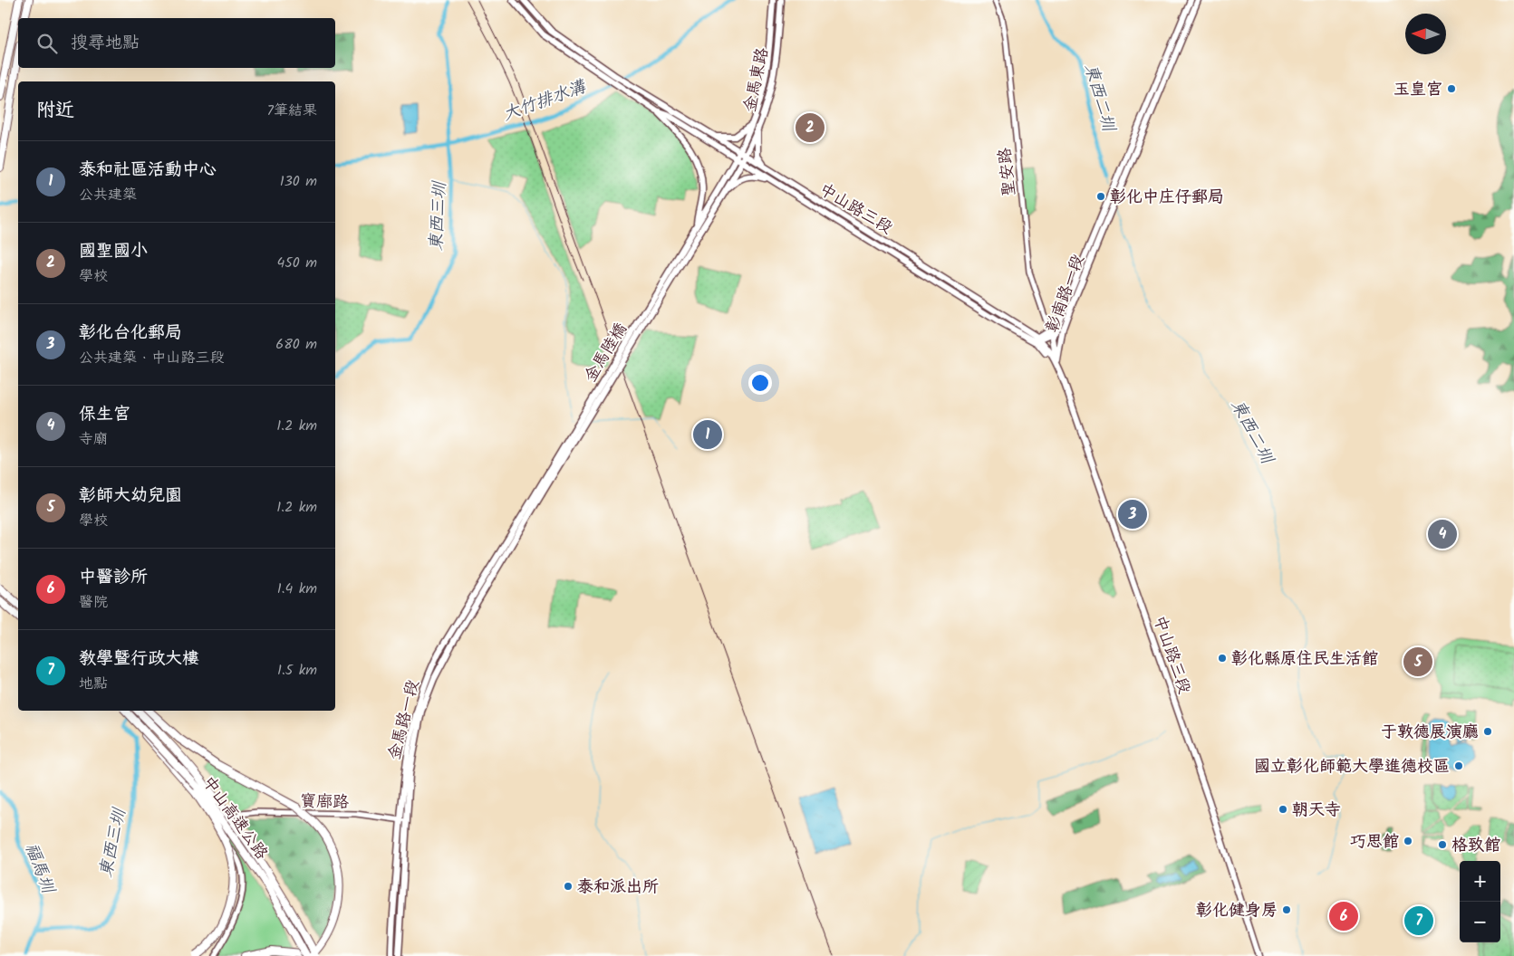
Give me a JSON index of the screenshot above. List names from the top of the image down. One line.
{"streets":{"highway":["中山高速公路"],"main road":["金馬東路","中山路三段","彰南路一段","金馬陸橋","金馬路一段"],"street":["聖安路","寶廍路"]},"crossings":[["金馬東路","中山路三段"],["聖安路","彰南路一段"],["中山路三段","彰南路一段"],["金馬陸橋","金馬路一段"],["金馬路一段","寶廍路"]],"water":["東西二圳","大竹排水溝","東西三圳","福馬圳"],"places":["玉皇宮","彰化中庄仔郵局","彰化縣原住民生活館","于敦德展演廳","國立彰化師範大學進德校區","朝天寺","巧思館","格致館","泰和派出所","彰化健身房"],"north":"left","page":{"search":"搜尋地點","heading":["附近","7筆結果"],"pins":["2","1","3","4","5","6","7"],"list":[{"mark":"1","name":"泰和社區活動中心","note":"公共建築","value":"130 m"},{"mark":"2","name":"國聖國小","note":"學校","value":"450 m"},{"mark":"3","name":"彰化台化郵局","note":"公共建築 · 中山路三段","value":"680 m"},{"mark":"4","name":"保生宮","note":"寺廟","value":"1.2 km"},{"mark":"5","name":"彰師大幼兒園","note":"學校","value":"1.2 km"},{"mark":"6","name":"中醫診所","note":"醫院","value":"1.4 km"},{"mark":"7","name":"教學暨行政大樓","note":"地點","value":"1.5 km"}],"map_buttons":["+","−"]}}
